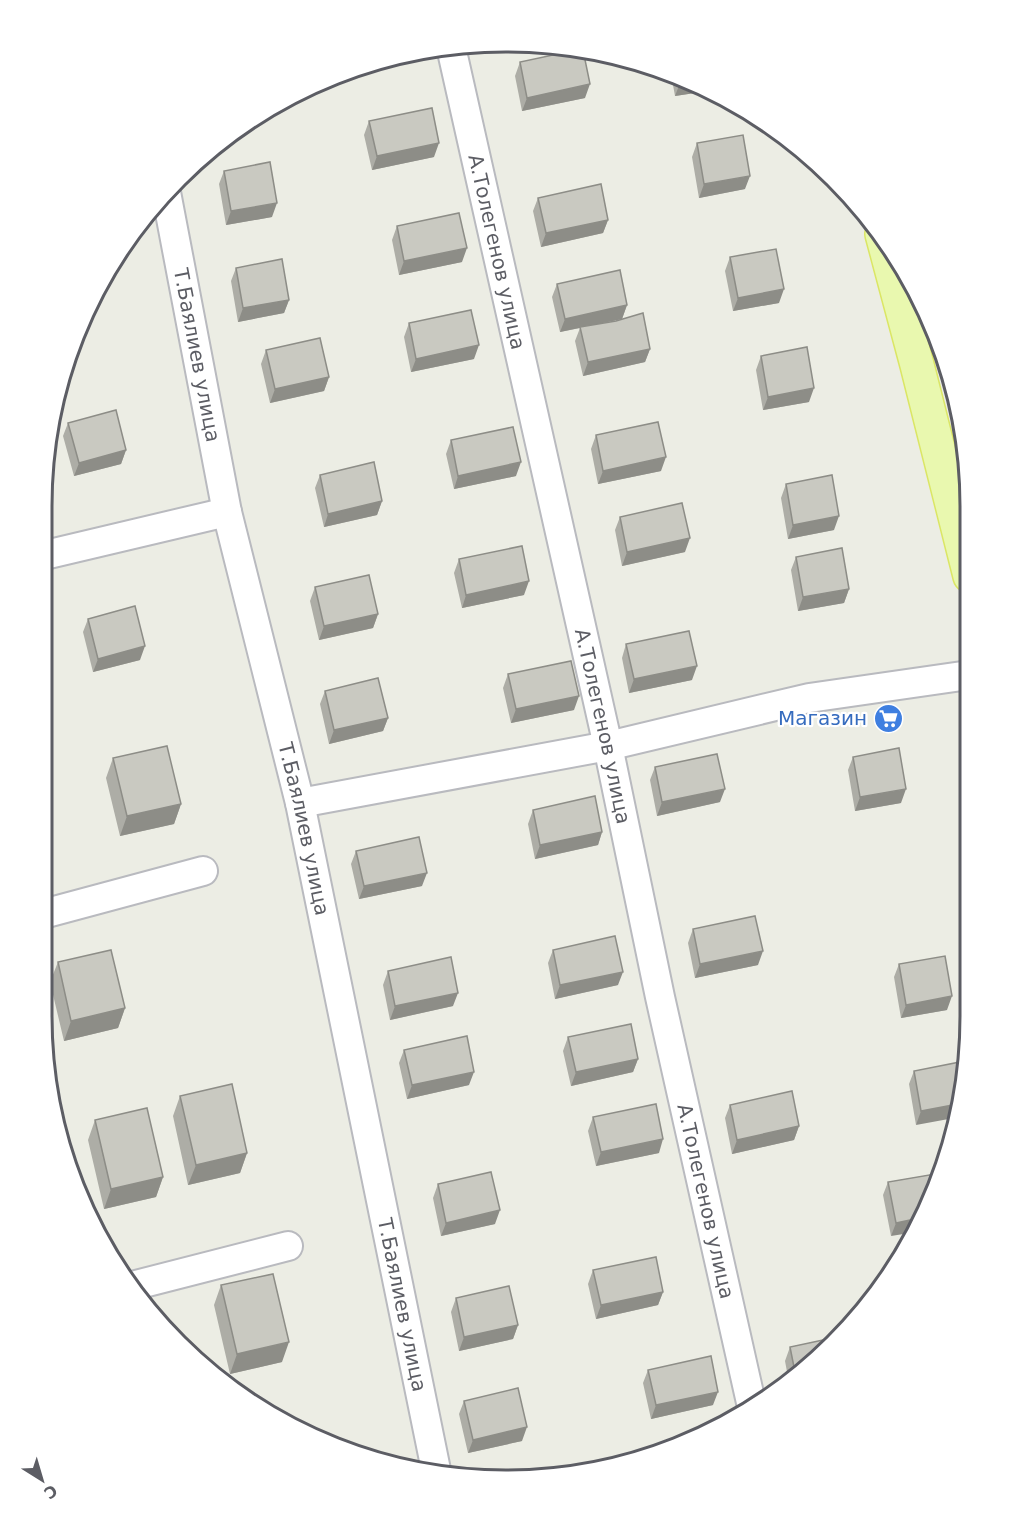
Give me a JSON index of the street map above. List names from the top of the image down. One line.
{"streets":{"street":["А.Толегенов улица","Т.Баялиев улица"]},"places":{"supermarket":["Магазин"]},"north":"bottom right"}
